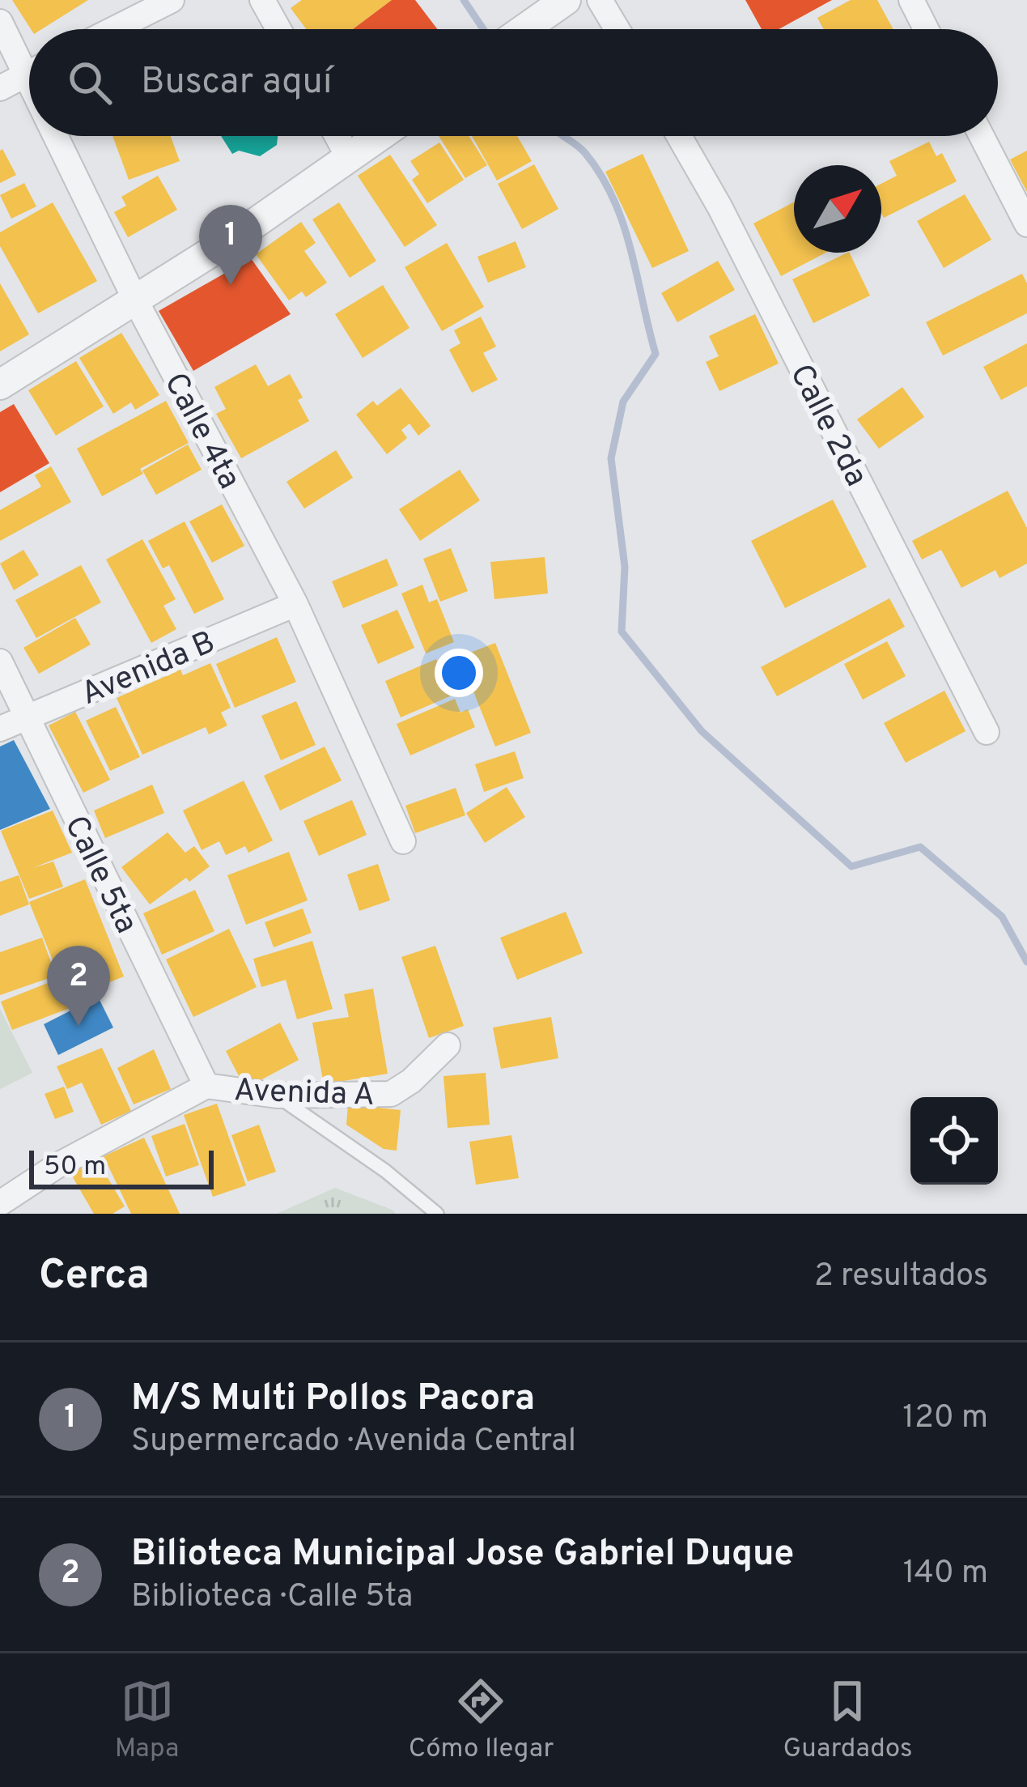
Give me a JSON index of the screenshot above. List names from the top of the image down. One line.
{"streets":{"street":["Calle 2da","Calle 4ta","Avenida B","Calle 5ta","Avenida A"]},"crossings":[["Calle 4ta","Avenida B"],["Avenida B","Calle 5ta"],["Calle 5ta","Avenida A"]],"scale_bar":"50 m","north":"top right","page":{"search":"Buscar aquí","pins":["1","2"],"scale":"50 m","heading":["Cerca","2 resultados"],"list":[{"mark":"1","name":"M/S Multi Pollos Pacora","note":"Supermercado · Avenida Central","value":"120 m"},{"mark":"2","name":"Bilioteca Municipal Jose Gabriel Duque","note":"Biblioteca · Calle 5ta","value":"140 m"}],"nav":["Mapa","Cómo llegar","Guardados"]}}
